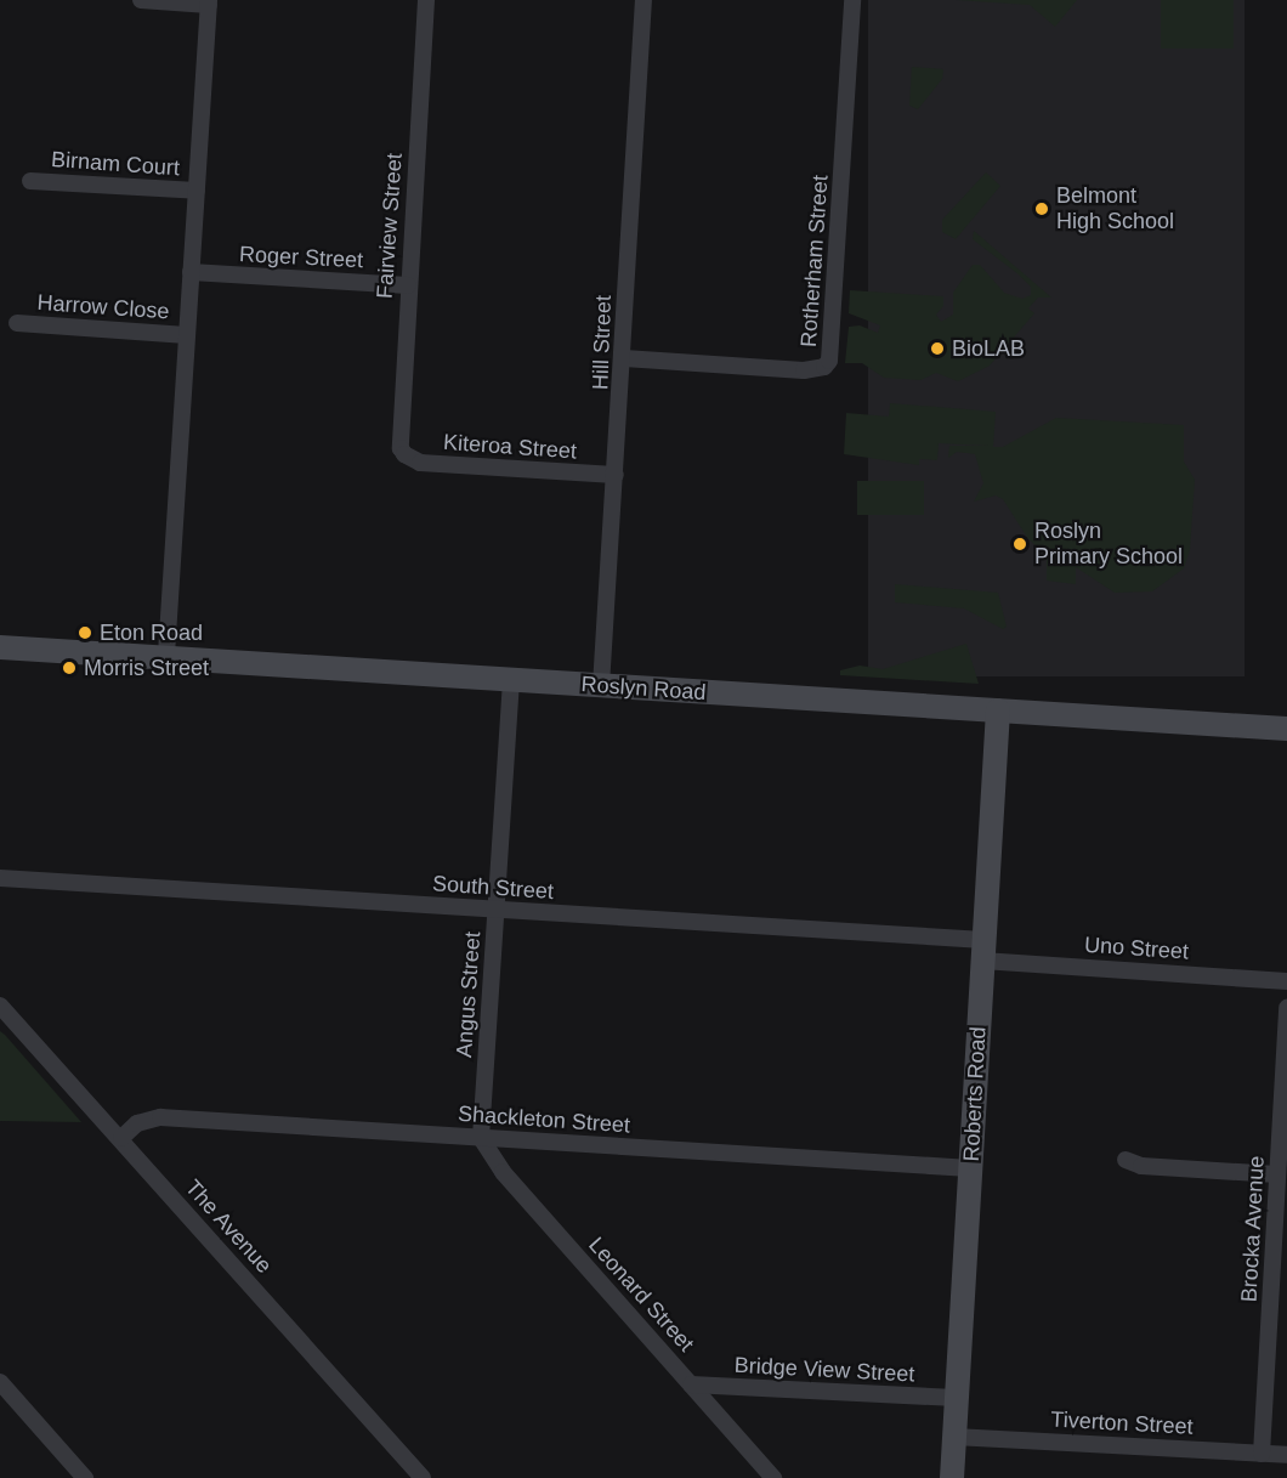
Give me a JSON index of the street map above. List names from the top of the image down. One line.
{"streets":{"street":["Birnam Court","Fairview Street","Roger Street","Rotherham Street","Harrow Close","Hill Street","Kiteroa Street","Roslyn Road","South Street","Uno Street","Angus Street","Roberts Road","Shackleton Street","The Avenue","Brocka Avenue","Leonard Street","Bridge View Street","Tiverton Street"]},"crossings":[["Fairview Street","Roger Street"],["Fairview Street","Kiteroa Street"],["Rotherham Street","Hill Street"],["Hill Street","Kiteroa Street"],["Hill Street","Roslyn Road"],["Roslyn Road","Angus Street"],["Roslyn Road","Roberts Road"],["South Street","Uno Street"],["South Street","Angus Street"],["South Street","Roberts Road"],["Uno Street","Roberts Road"],["Angus Street","Shackleton Street"],["Angus Street","Leonard Street"],["Roberts Road","Shackleton Street"],["Roberts Road","Bridge View Street"],["Roberts Road","Tiverton Street"],["Shackleton Street","The Avenue"],["Shackleton Street","Leonard Street"],["Brocka Avenue","Tiverton Street"],["Leonard Street","Bridge View Street"]],"places":["Belmont High School","BioLAB","Roslyn Primary School","Eton Road","Morris Street"]}
